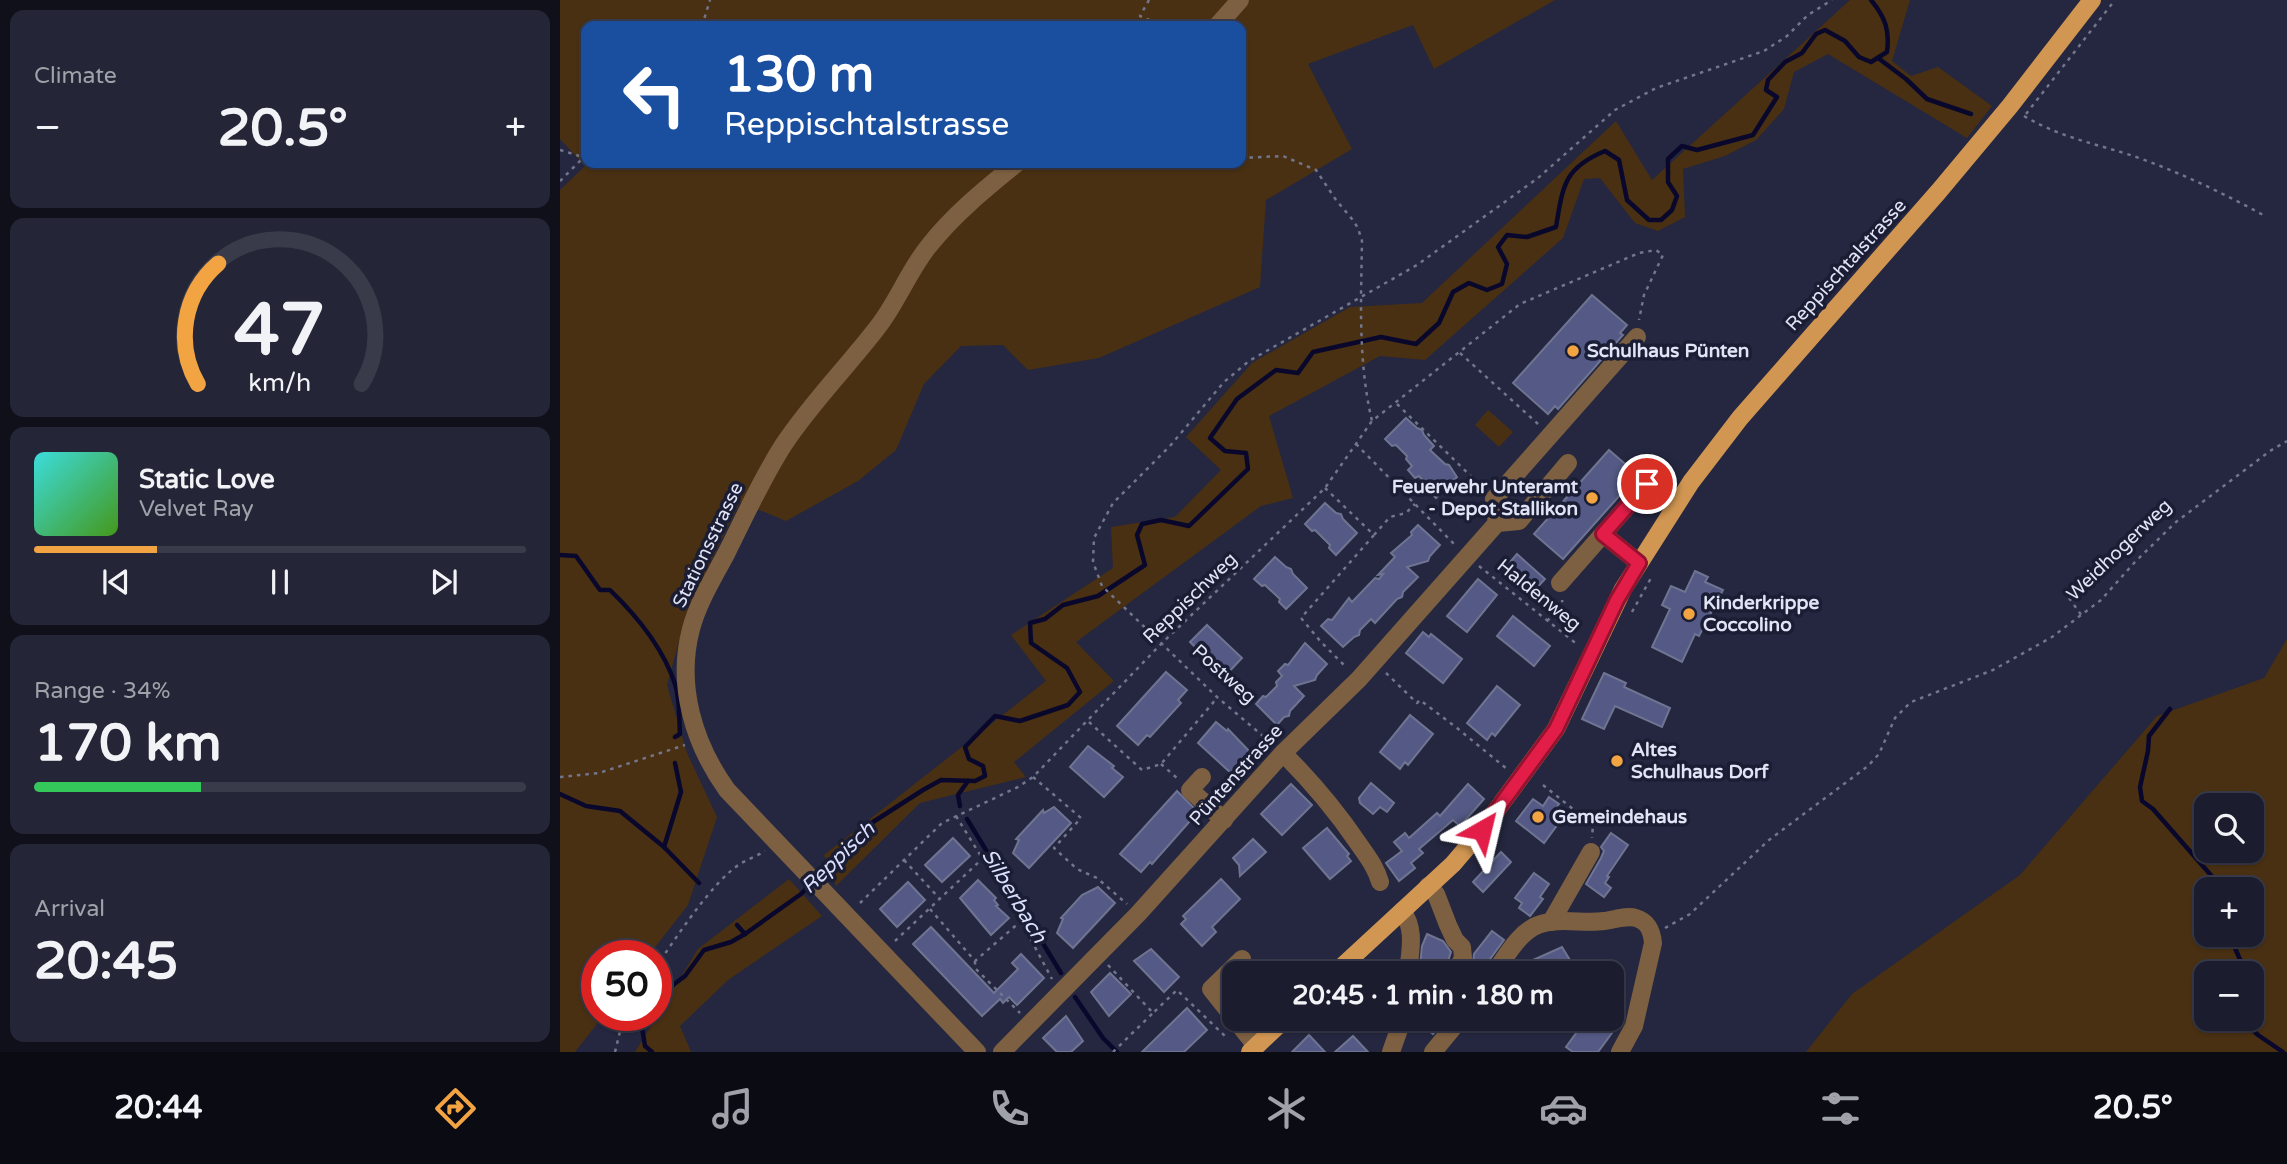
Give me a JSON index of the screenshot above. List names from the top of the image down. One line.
{"streets":{"main road":["Reppischtalstrasse"],"street":["Stationsstrasse","Püntenstrasse"],"path":["Weidhogerweg","Haldenweg","Reppischweg","Postweg"]},"crossings":[["Reppischtalstrasse","Haldenweg"],["Haldenweg","Reppischweg"],["Haldenweg","Püntenstrasse"],["Reppischweg","Postweg"],["Postweg","Püntenstrasse"]],"water":["Reppisch","Silberbach"],"places":["Schulhaus Pünten","Feuerwehr Unteramt - Depot Stallikon","Kinderkrippe Coccolino","Altes Schulhaus Dorf","Gemeindehaus"],"page":{"tile":["Climate",["Range · 34%","170 km"],["Arrival","20:45"]],"turn":["130 m","Reppischtalstrasse"],"heat":["−","20.5°","+"],"song":["Static Love","Velvet Ray"],"map_buttons":["+","−"],"limit":"50","trip":"20:45 · 1 min · 180 m","tabs":["20:44","20.5°"],"gauge":["47","km/h"]}}
